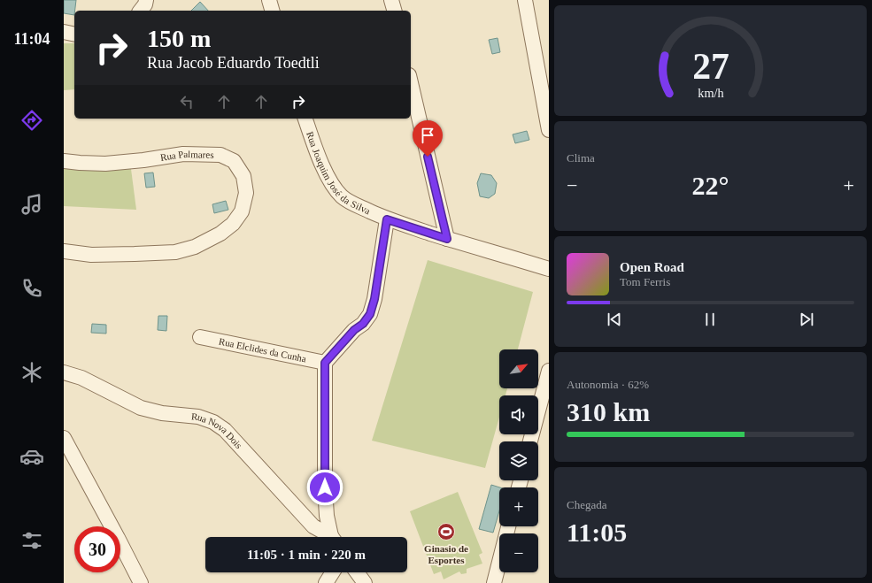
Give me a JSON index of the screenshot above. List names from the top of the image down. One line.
{"streets":{"street":["Rua Palmares","Rua Joaquim José da Silva","Rua Elclides da Cunha","Rua Nova Dois"]},"crossings":[["Rua Joaquim José da Silva","Rua Elclides da Cunha"]],"places":{"sports":["Ginasio de Esportes"]},"north":"top right","page":{"tabs":"11:04","turn":["150 m","Rua Jacob Eduardo Toedtli"],"tile":["Clima",["Autonomia · 62%","310 km"],["Chegada","11:05"]],"heat":["−","22°","+"],"song":["Open Road","Tom Ferris"],"map_buttons":["+","−"],"limit":"30","trip":"11:05 · 1 min · 220 m","gauge":["27","km/h"]}}
